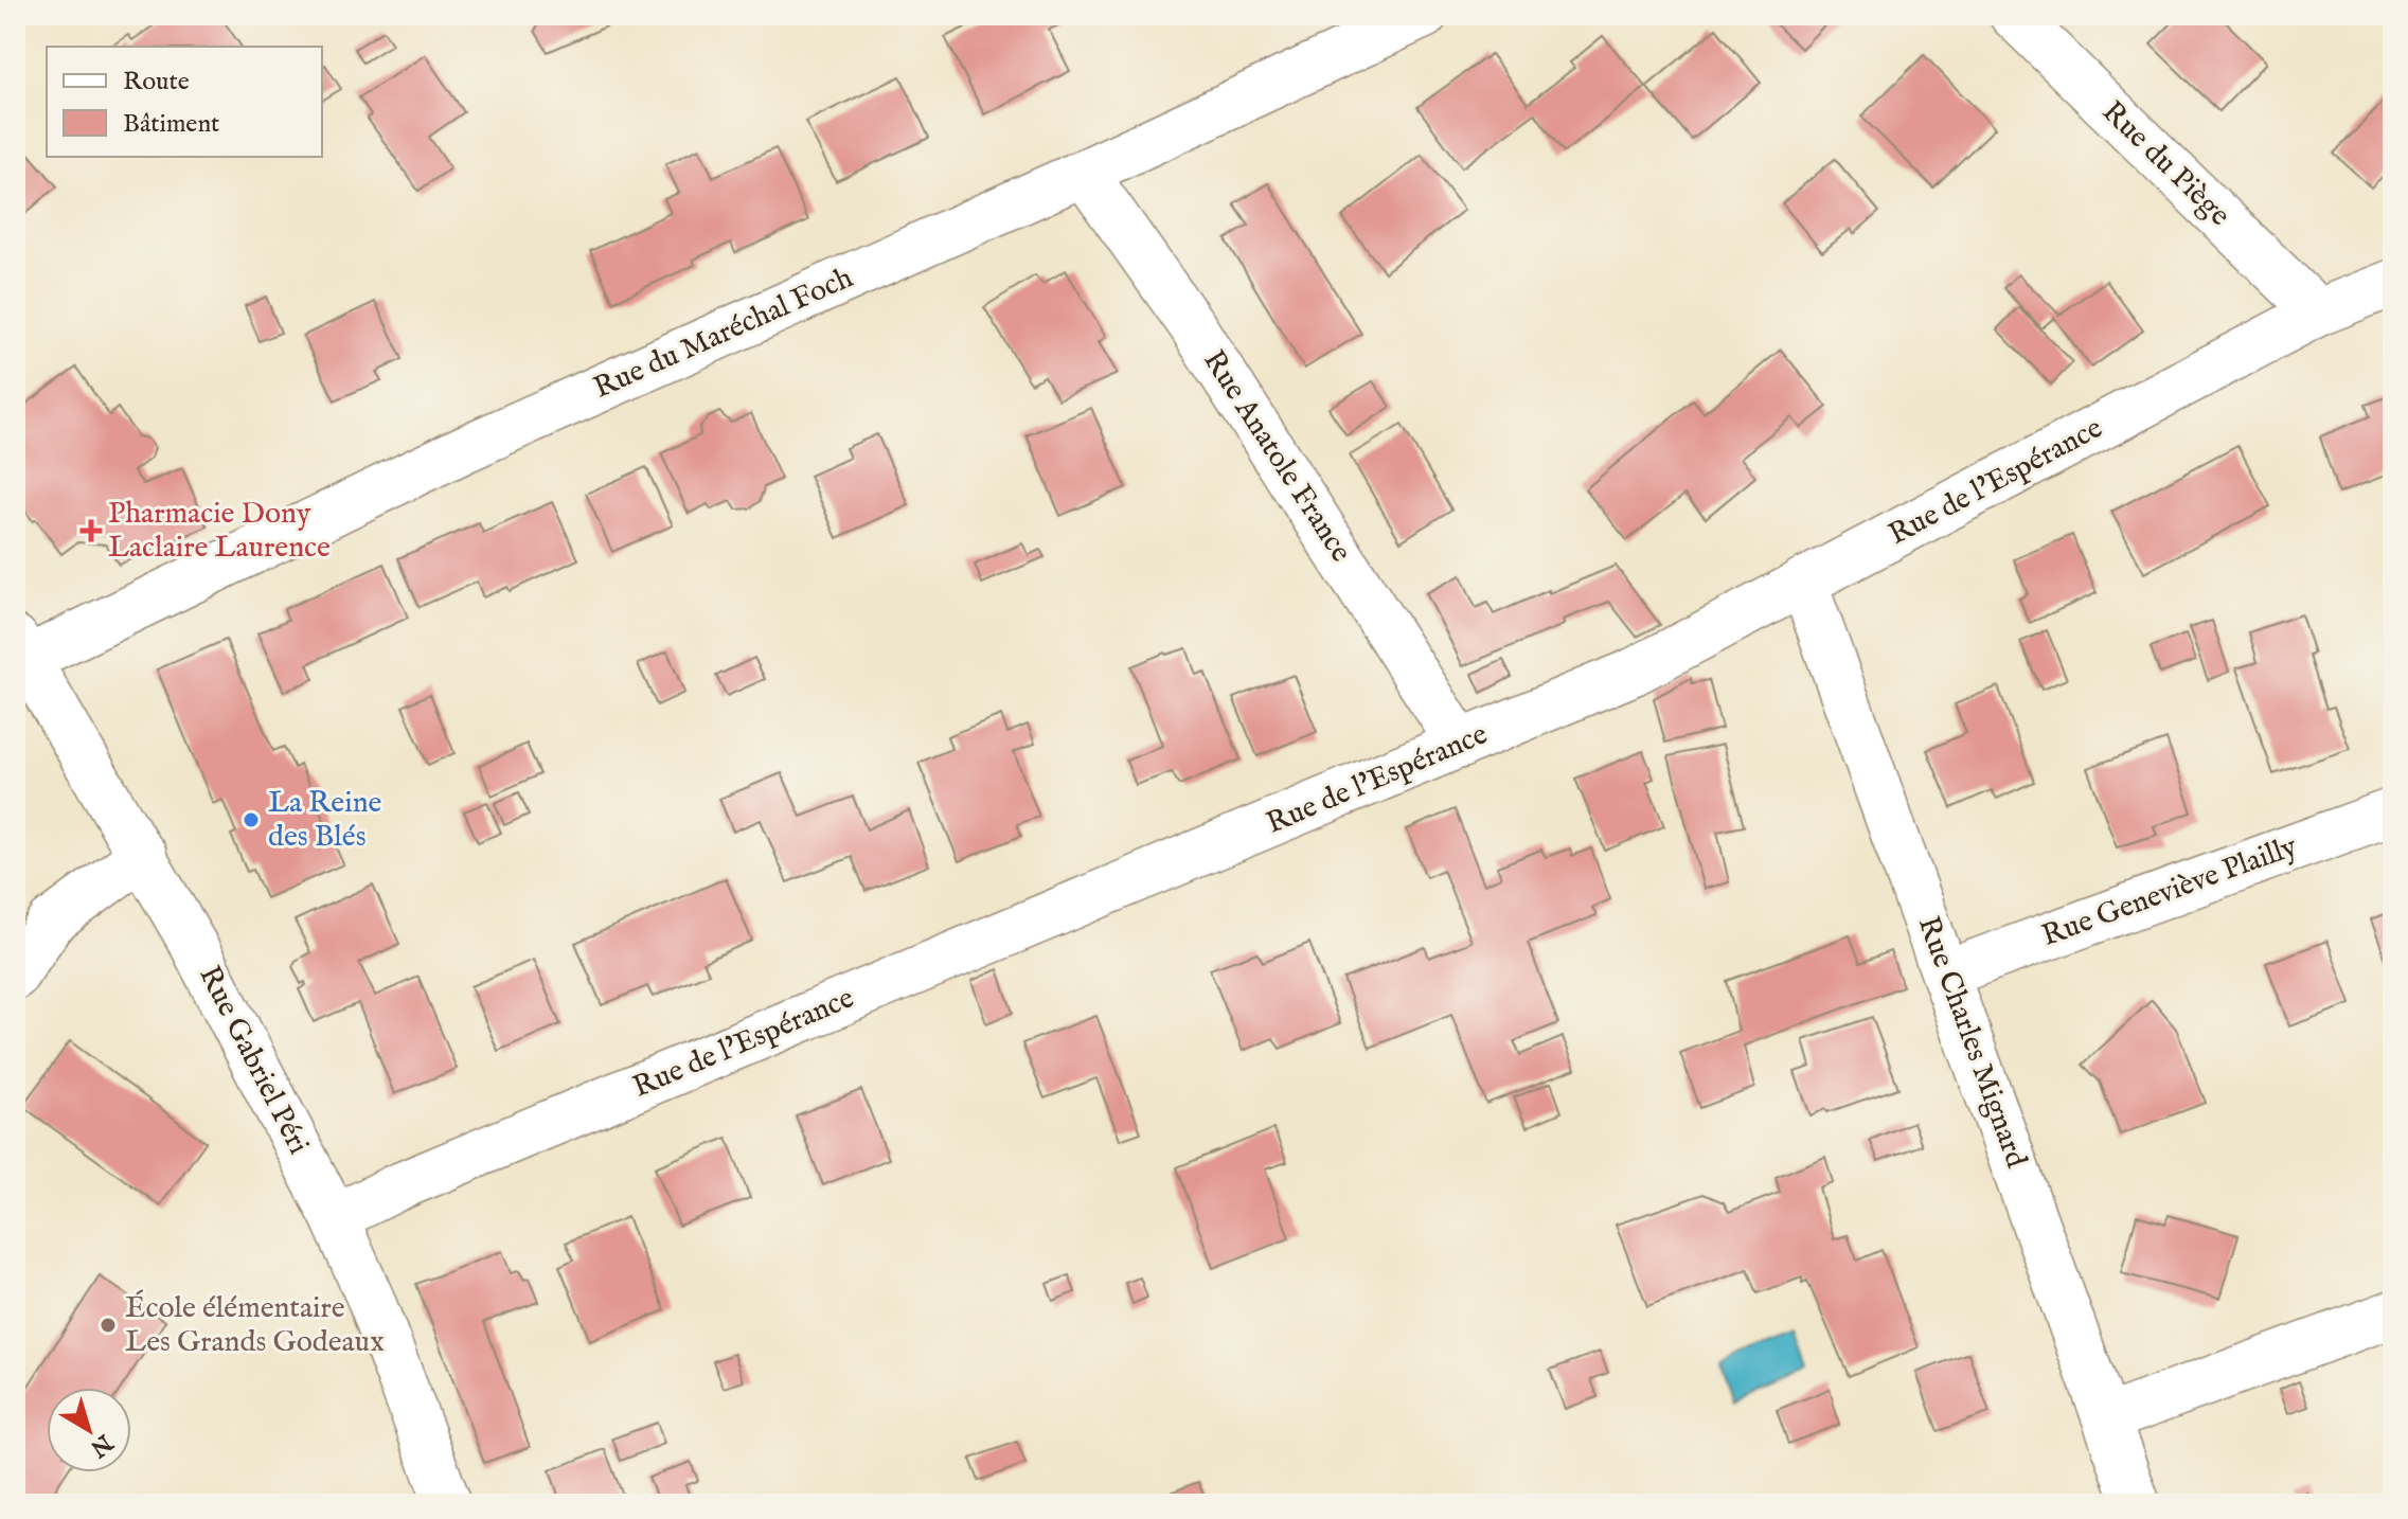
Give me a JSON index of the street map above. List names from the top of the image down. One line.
{"streets":{"street":["Rue du Piège","Rue du Maréchal Foch","Rue Anatole France","Rue de l'Espérance","Rue Geneviève Plailly","Rue Charles Mignard","Rue Gabriel Péri"]},"crossings":[["Rue du Piège","Rue de l'Espérance"],["Rue du Maréchal Foch","Rue Anatole France"],["Rue du Maréchal Foch","Rue Gabriel Péri"],["Rue Anatole France","Rue de l'Espérance"],["Rue de l'Espérance","Rue Charles Mignard"],["Rue de l'Espérance","Rue Gabriel Péri"],["Rue Geneviève Plailly","Rue Charles Mignard"]],"places":{"health":["Pharmacie Dony Laclaire Laurence"],"other":["La Reine des Blés","École élémentaire Les Grands Godeaux"]},"legend":["Route","Bâtiment"],"north":"bottom right"}
